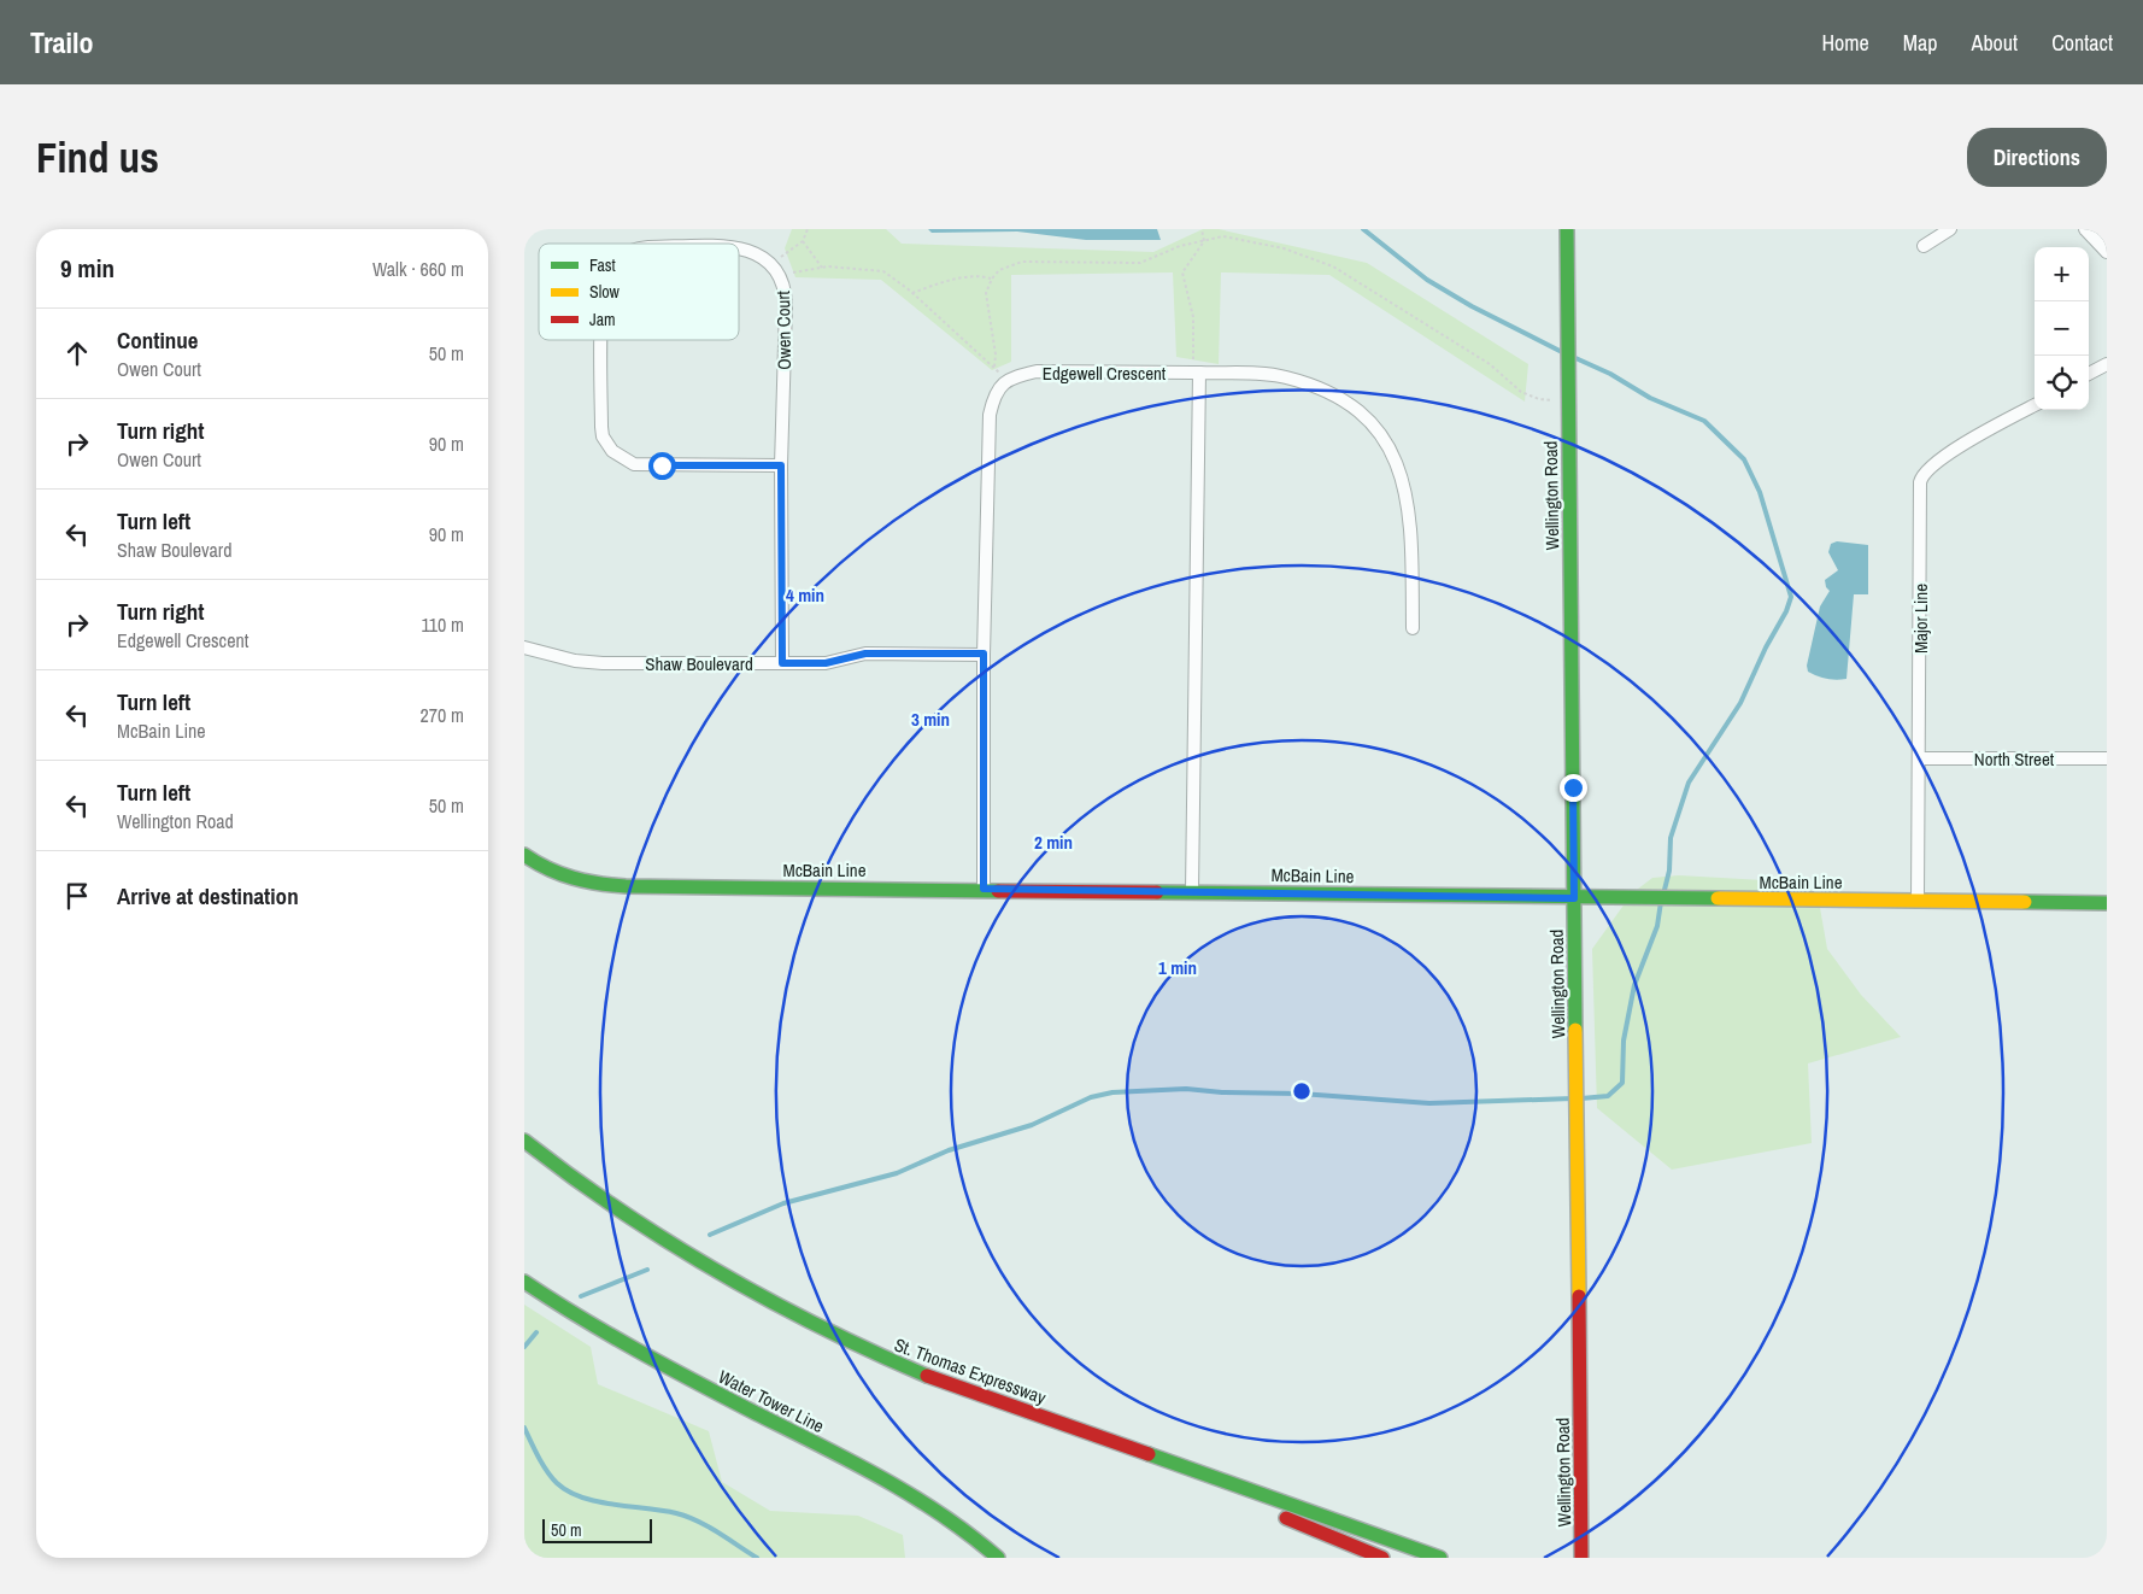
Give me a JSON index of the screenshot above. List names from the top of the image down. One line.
{"streets":{"main road":["Wellington Road","McBain Line","St. Thomas Expressway","Water Tower Line"],"street":["Owen Court","Edgewell Crescent","Major Line","Shaw Boulevard","North Street"]},"crossings":[["Owen Court","Shaw Boulevard"],["Wellington Road","McBain Line"],["Major Line","North Street"],["Major Line","McBain Line"]],"legend":["Fast","Slow","Jam"],"scale_bar":"50 m","page":{"header":"Trailo","nav":["Home","Map","About","Contact"],"buttons":"Directions","title":"Find us","heading":["9 min","Walk · 660 m"],"map_buttons":["+","−"],"list":[["Continue","Owen Court","50 m"],["Turn right","Owen Court","90 m"],["Turn left","Shaw Boulevard","90 m"],["Turn right","Edgewell Crescent","110 m"],["Turn left","McBain Line","270 m"],["Turn left","Wellington Road","50 m"],"Arrive at destination"],"scale":"50 m"},"rings":["4 min","3 min","2 min","1 min"]}
